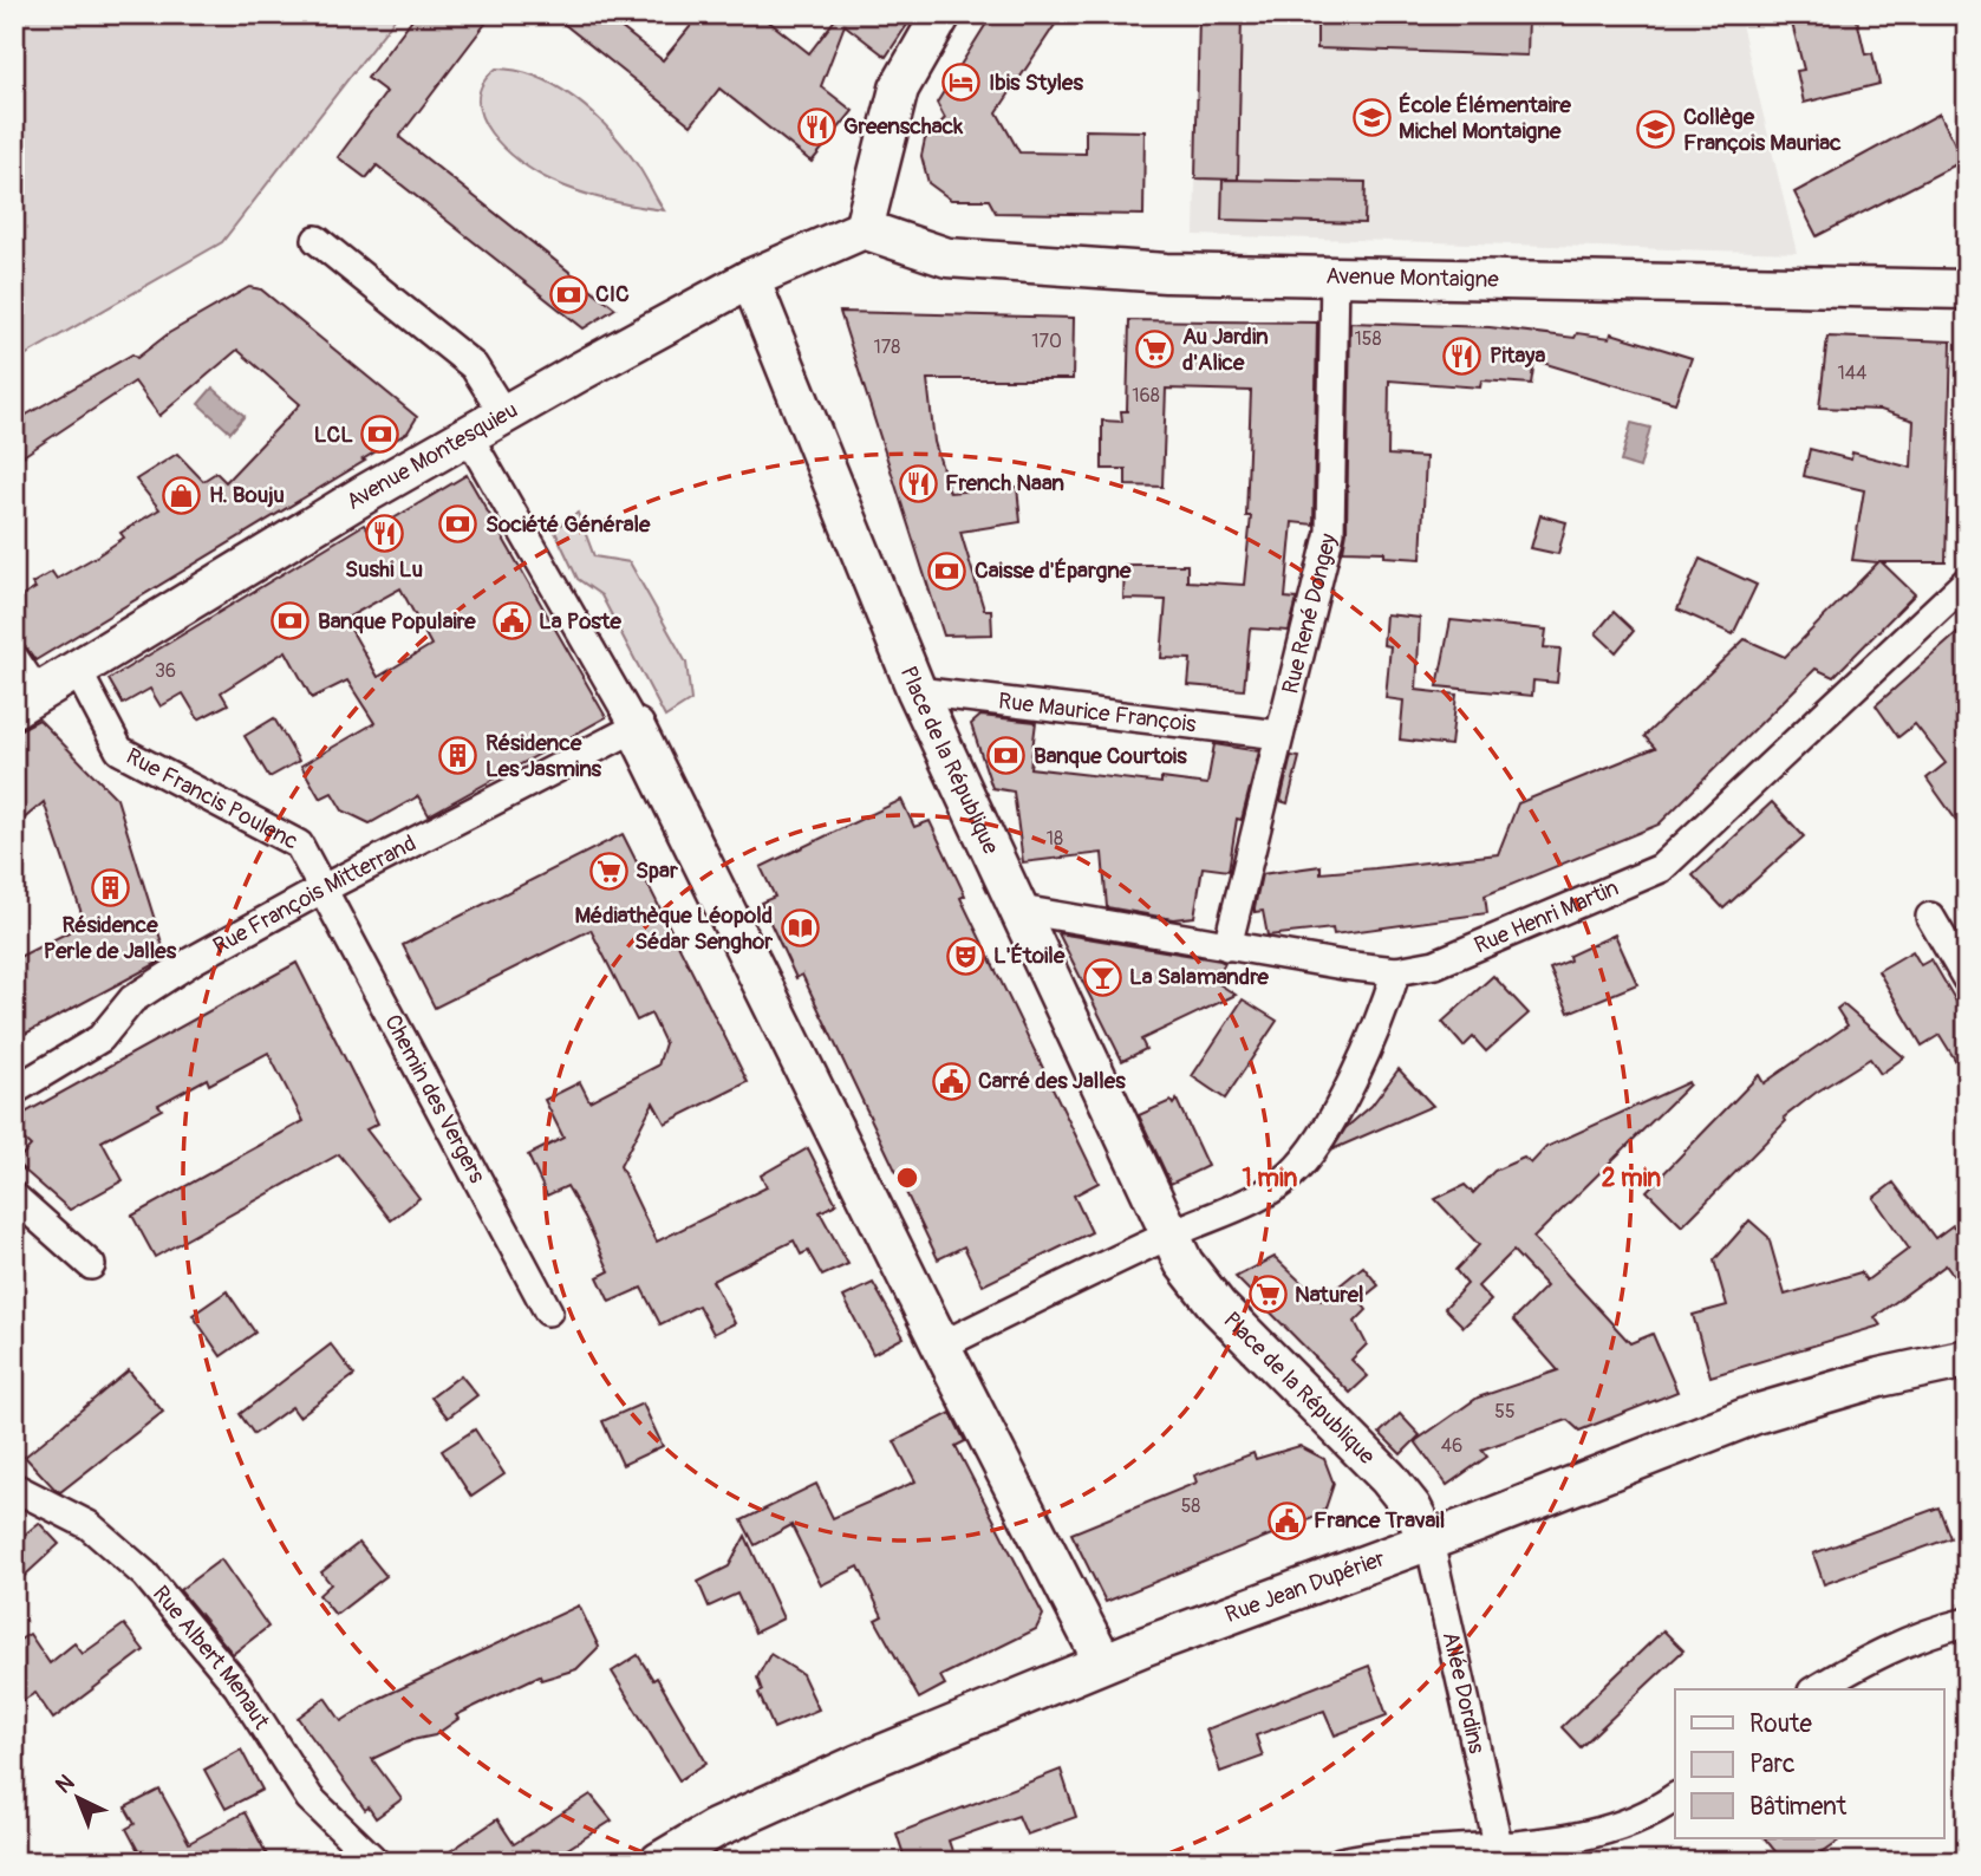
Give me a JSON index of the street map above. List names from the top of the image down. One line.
{"streets":{"street":["Avenue Montaigne","Avenue Montesquieu","Rue René Dongey","Rue Maurice François","Place de la République","Rue Francis Poulenc","Rue François Mitterrand","Rue Henri Martin","Chemin des Vergers","Rue Jean Dupérier","Rue Albert Menaut","Allée Dordins"]},"crossings":[["Avenue Montaigne","Avenue Montesquieu"],["Avenue Montaigne","Rue René Dongey"],["Avenue Montesquieu","Place de la République"],["Avenue Montesquieu","Rue Francis Poulenc"],["Rue René Dongey","Rue Maurice François"],["Rue René Dongey","Rue Henri Martin"],["Rue Maurice François","Place de la République"],["Place de la République","Rue Henri Martin"],["Place de la République","Rue Jean Dupérier"],["Place de la République","Allée Dordins"],["Rue Francis Poulenc","Rue François Mitterrand"],["Rue Francis Poulenc","Chemin des Vergers"],["Rue François Mitterrand","Chemin des Vergers"],["Rue Jean Dupérier","Allée Dordins"]],"places":{"hotel":["Ibis Styles"],"school or university":["École Élémentaire Michel Montaigne","Collège François Mauriac"],"restaurant":["Greenschack","Pitaya","French Naan","Sushi Lu"],"bank":["CIC","LCL","Société Générale","Caisse d'Épargne","Banque Populaire","Banque Courtois"],"supermarket":["Au Jardin d'Alice","Spar","Naturel"],"shop":["H. Bouju"],"public building":["La Poste","Carré des Jalles","France Travail"],"building":["Résidence Les Jasmins","Résidence Perle de Jalles"],"library":["Médiathèque Léopold Sédar Senghor"],"theatre":["L'Étoile"],"bar":["La Salamandre"]},"house_numbers":["158","170","178","144","168","36","18","55","46","58"],"legend":["Route","Parc","Bâtiment"],"north":"top left","rings":["1 min","2 min"]}
